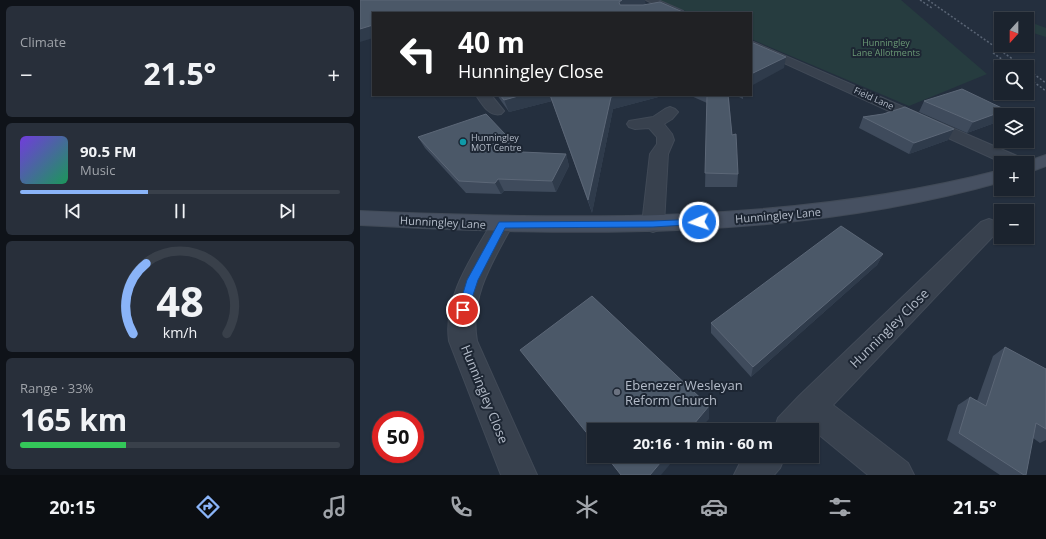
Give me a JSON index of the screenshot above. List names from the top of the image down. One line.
{"streets":{"main road":["Hunningley Lane"],"street":["Field Lane","Hunningley Close"]},"crossings":[["Hunningley Lane","Hunningley Close"]],"parks":["Hunningley Lane Allotments"],"places":["Hunningley MOT Centre","Ebenezer Wesleyan Reform Church"],"north":"bottom","page":{"tile":["Climate",["Range · 33%","165 km"]],"map_buttons":["+","−"],"turn":["40 m","Hunningley Close"],"heat":["−","21.5°","+"],"song":["90.5 FM","Music"],"limit":"50","trip":"20:16 · 1 min · 60 m","tabs":["20:15","21.5°"],"gauge":["48","km/h"]}}
